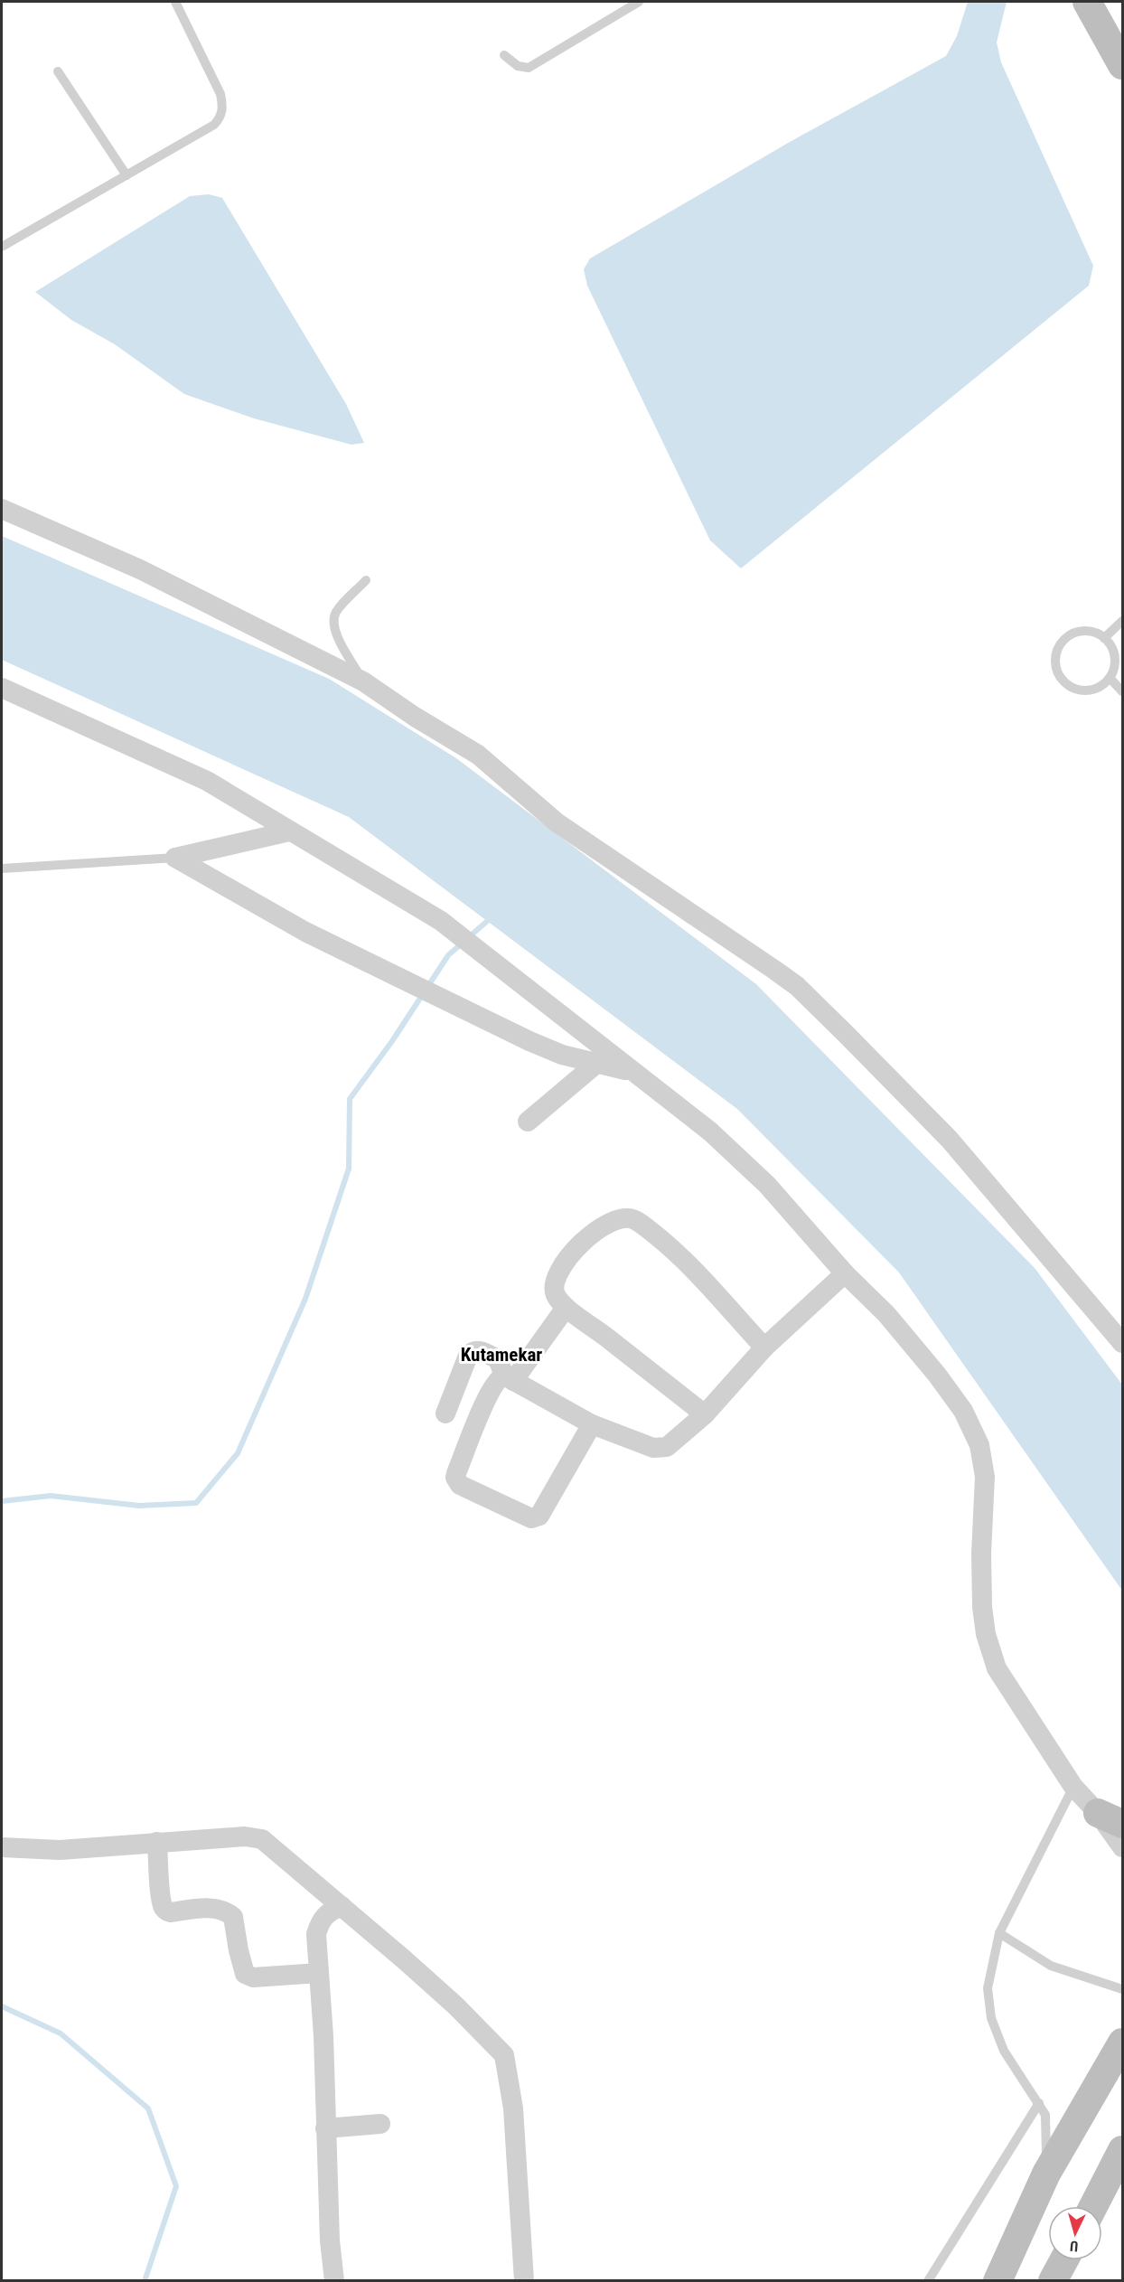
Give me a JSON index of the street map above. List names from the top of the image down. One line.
{"districts":["Kutamekar"],"north":"bottom"}
